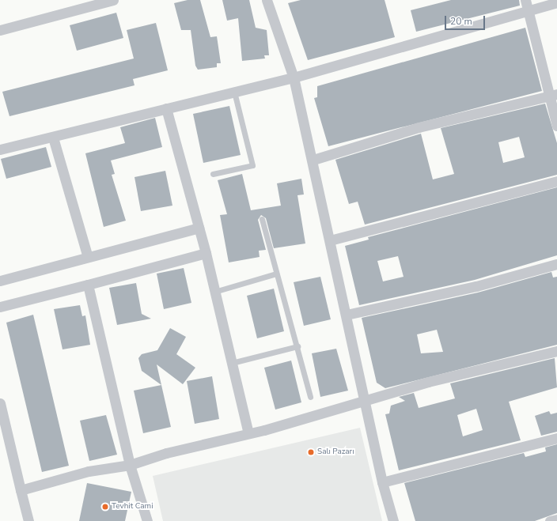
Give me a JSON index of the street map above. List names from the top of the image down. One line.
{"places":["Salı Pazarı","Tevhit Cami"],"scale_bar":"20 m"}
